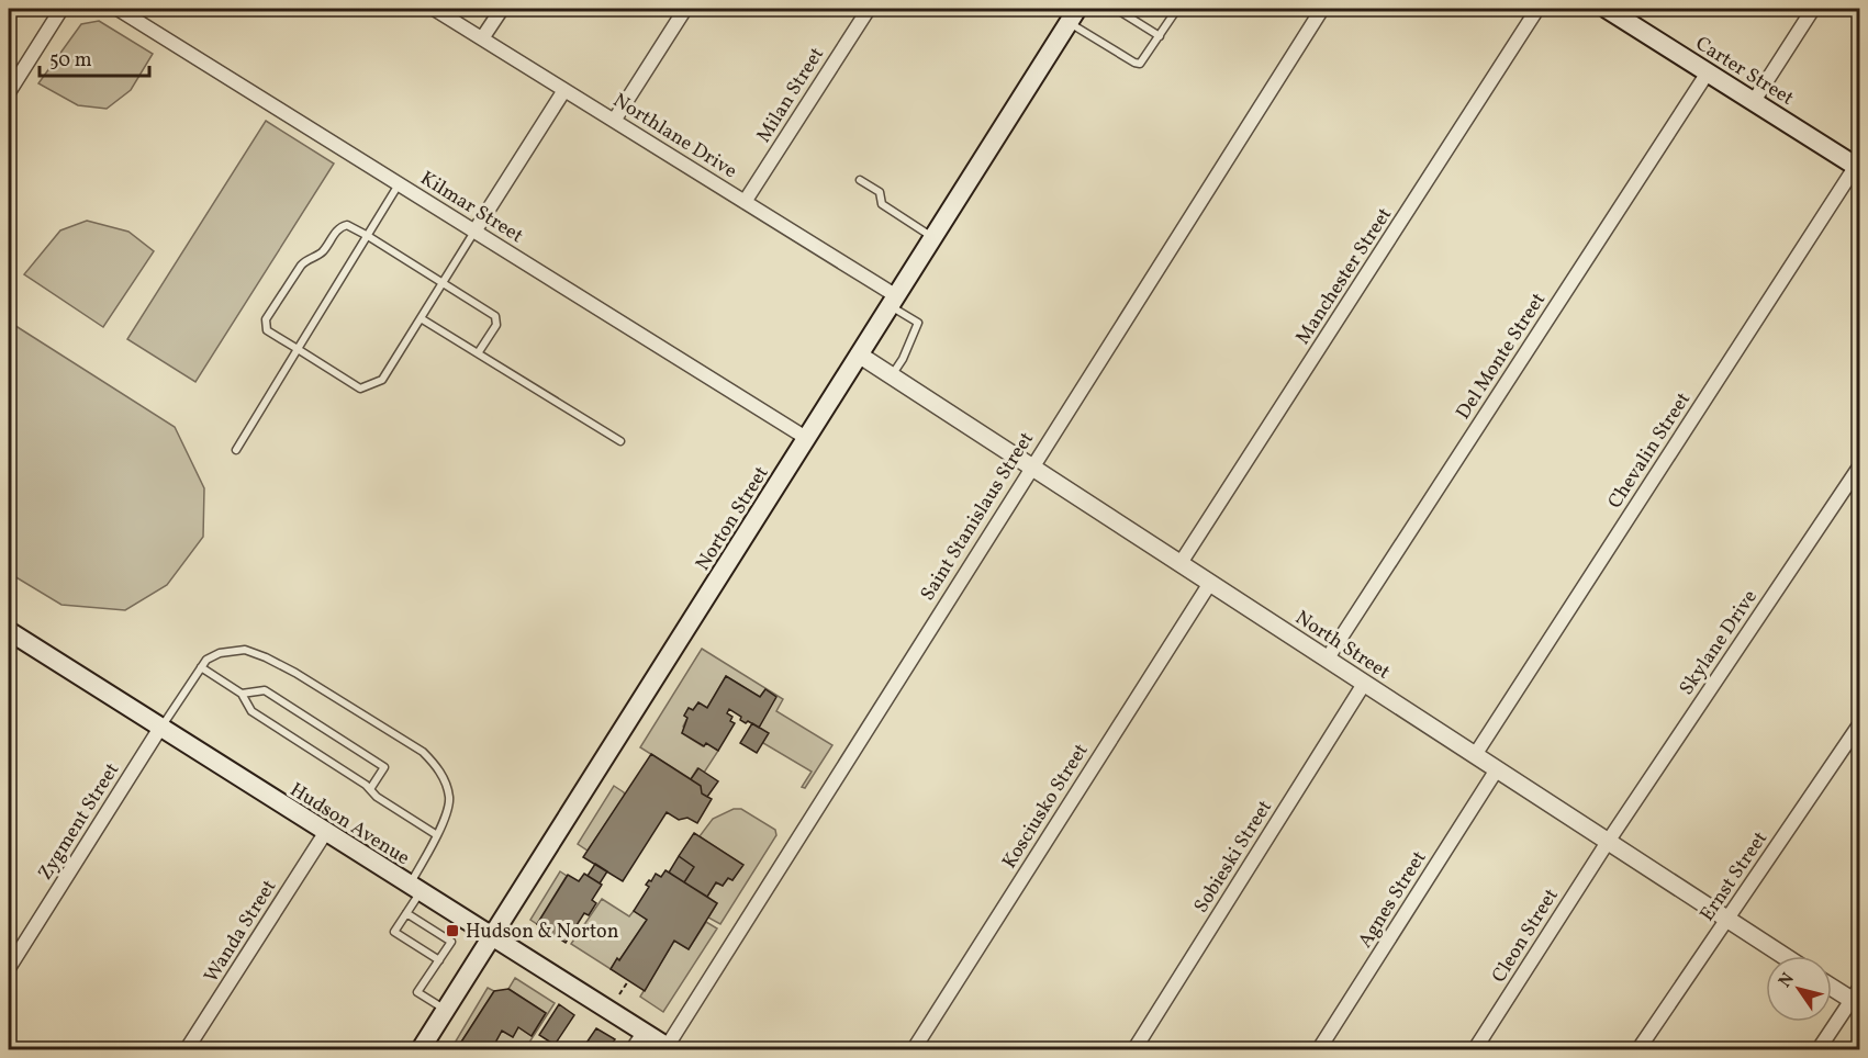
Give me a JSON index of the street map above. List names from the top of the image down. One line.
{"streets":{"main road":["Carter Street","Norton Street","Hudson Avenue"],"street":["Milan Street","Northlane Drive","Kilmar Street","Manchester Street","Del Monte Street","Chevalin Street","Saint Stanislaus Street","Skylane Drive","North Street","Kosciusko Street","Zygment Street","Sobieski Street","Ernst Street","Agnes Street","Wanda Street","Cleon Street"]},"crossings":[["Carter Street","Del Monte Street"],["Carter Street","Chevalin Street"],["Milan Street","Northlane Drive"],["Northlane Drive","Norton Street"],["Kilmar Street","Norton Street"],["Manchester Street","North Street"],["Del Monte Street","North Street"],["Chevalin Street","North Street"],["Saint Stanislaus Street","North Street"],["Saint Stanislaus Street","Hudson Avenue"],["Norton Street","North Street"],["Norton Street","Hudson Avenue"],["Skylane Drive","North Street"],["Skylane Drive","Cleon Street"],["North Street","Kosciusko Street"],["North Street","Sobieski Street"],["North Street","Ernst Street"],["North Street","Agnes Street"],["North Street","Cleon Street"],["Zygment Street","Hudson Avenue"],["Hudson Avenue","Wanda Street"]],"places":{"transit":["Hudson & Norton"]},"scale_bar":"50 m","north":"top left"}
